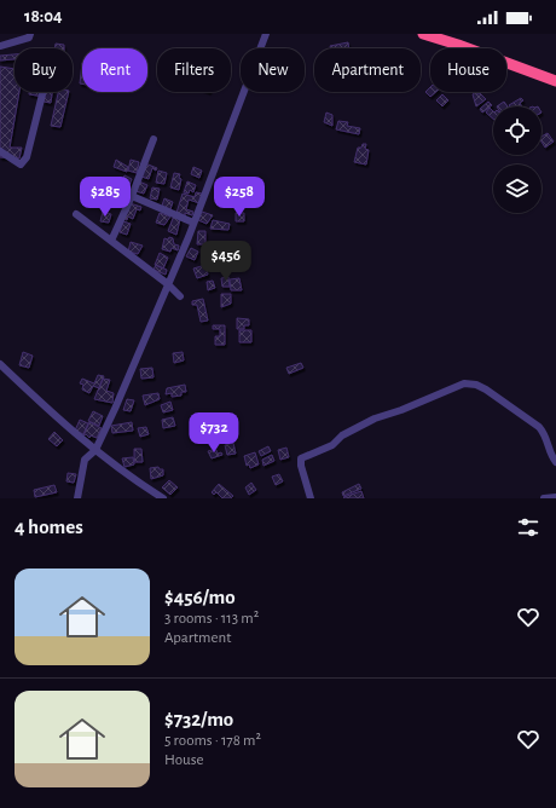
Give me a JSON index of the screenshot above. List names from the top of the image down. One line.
{"page":{"status":"18:04","chip":["Buy","Rent","Filters","New","Apartment","House"],"price":["$285","$258","$456","$732"],"heading":"4 homes","list":[{"name":"$456/mo","note":"3 rooms · 113 m² · Apartment"},{"name":"$732/mo","note":"5 rooms · 178 m² · House"}]}}
